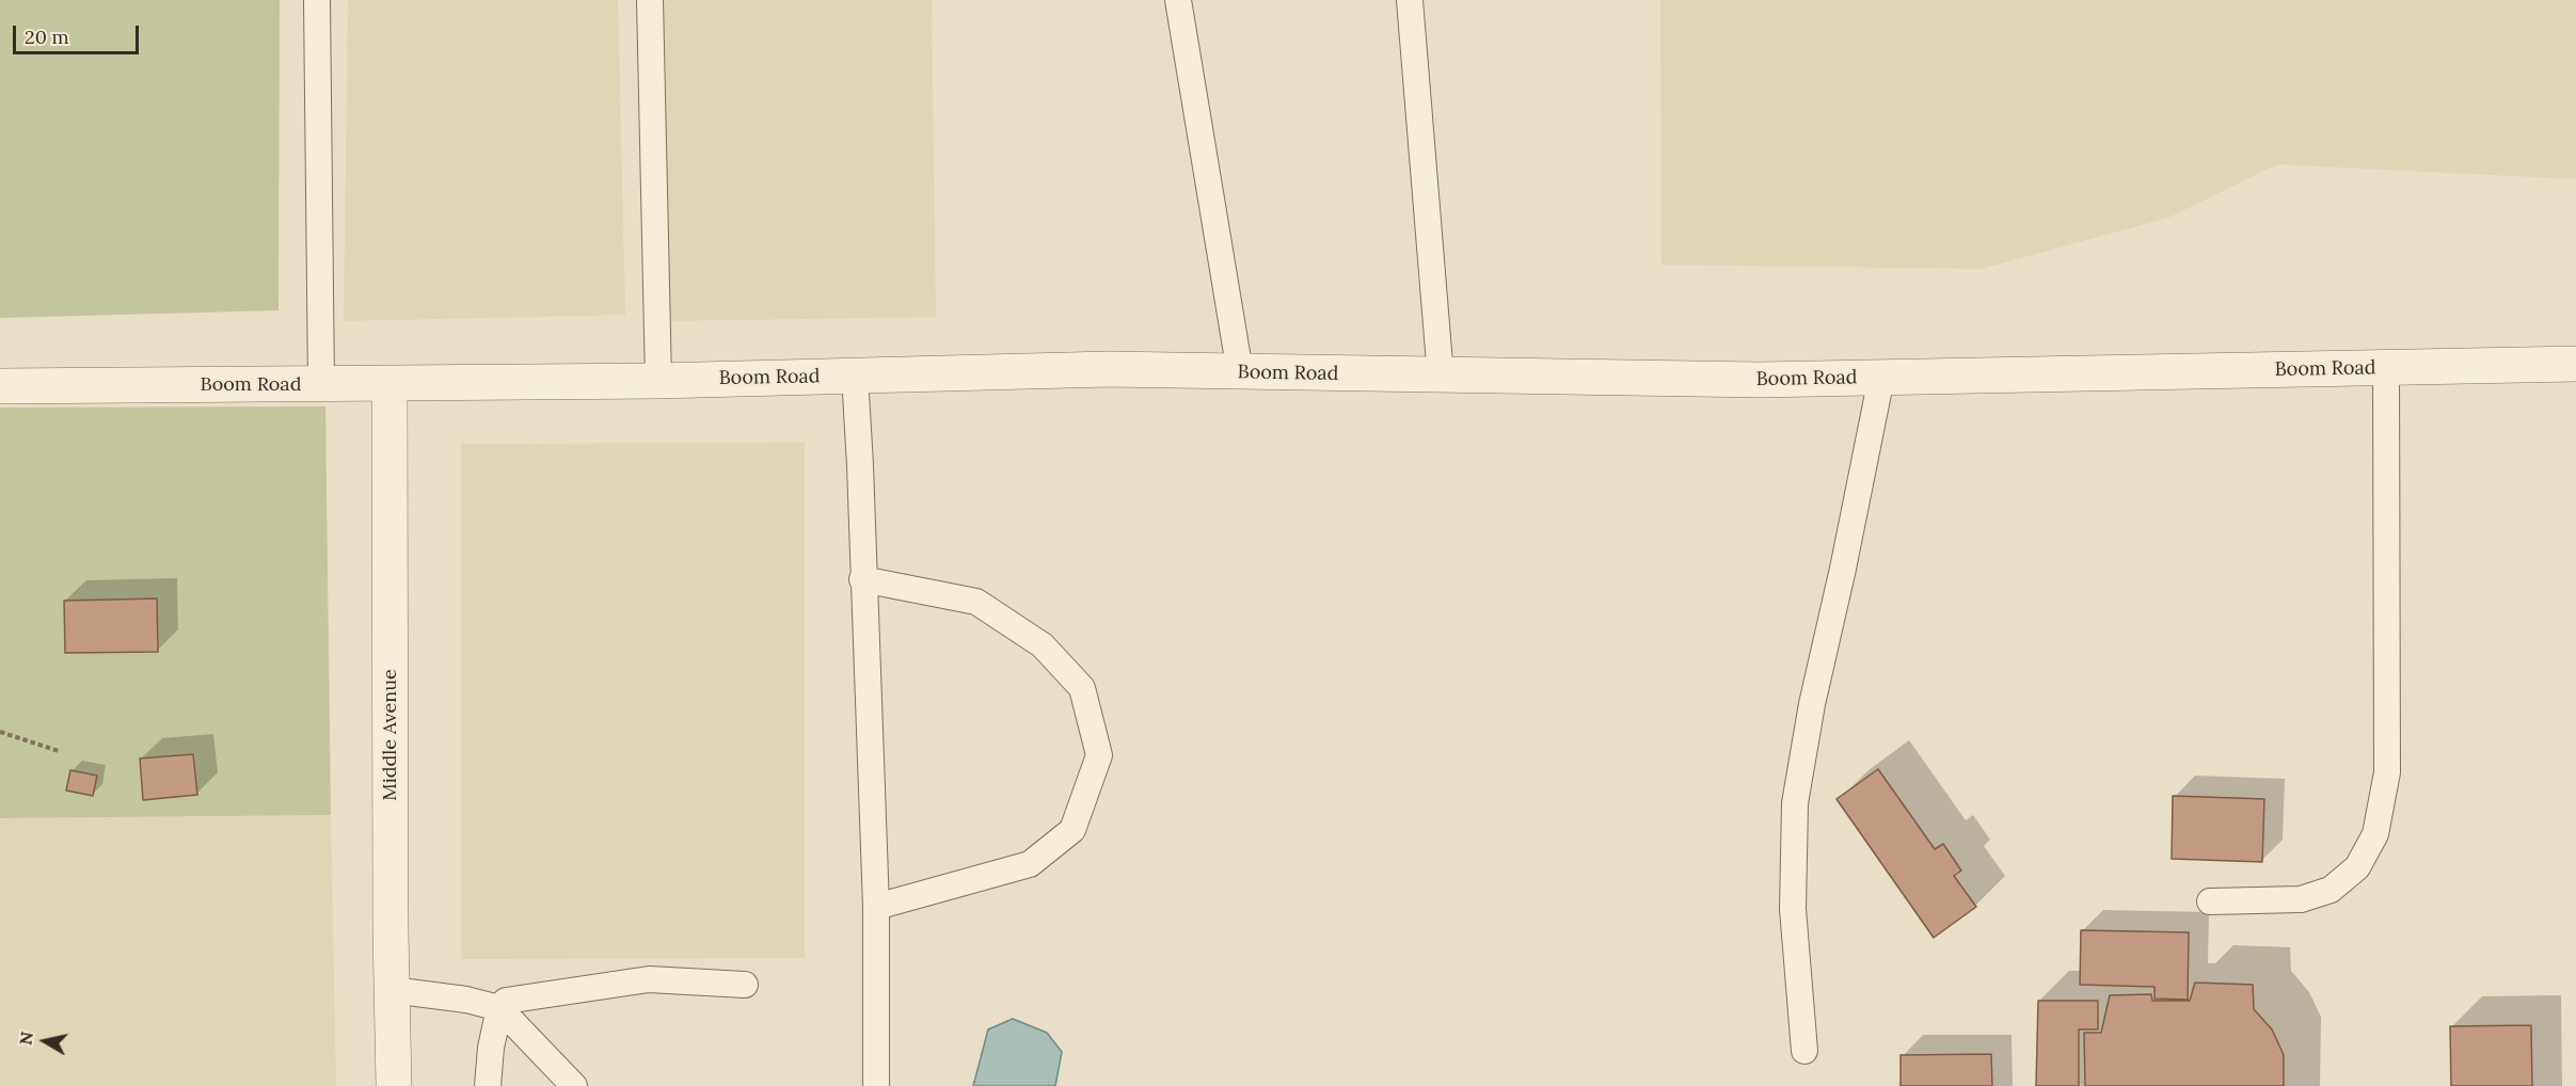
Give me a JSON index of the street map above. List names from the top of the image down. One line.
{"streets":{"street":["Boom Road","Middle Avenue"]},"crossings":[["Boom Road","Middle Avenue"]],"scale_bar":"20 m","north":"left"}
